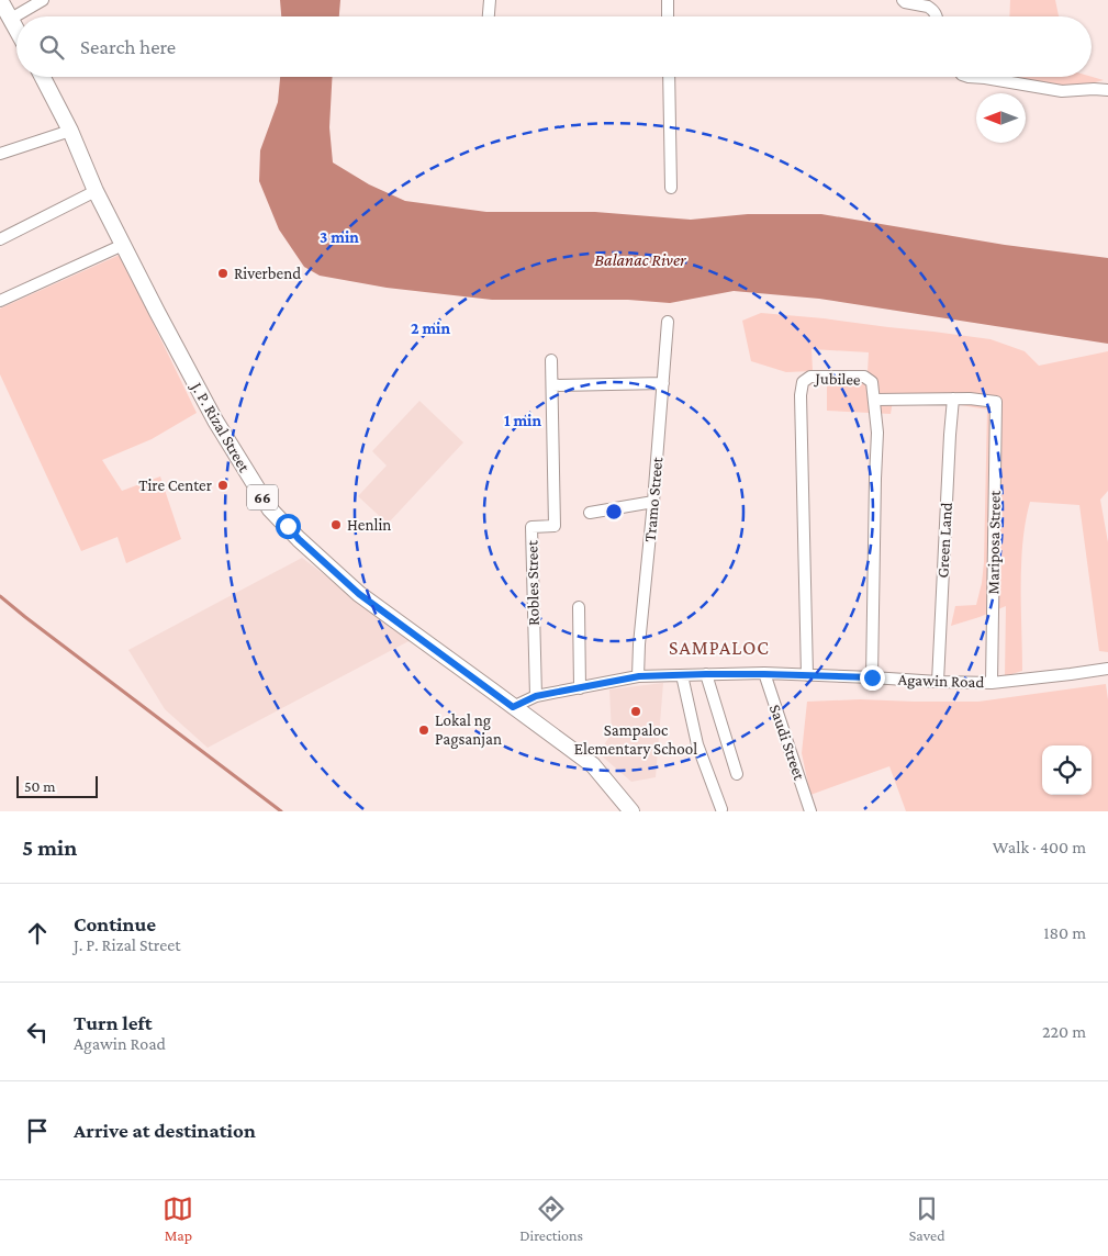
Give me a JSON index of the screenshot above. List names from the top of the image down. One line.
{"streets":{"main road":["J. P. Rizal Street","66"],"street":["Jubilee","Tramo Street","Green Land","Mariposa Street","Robles Street","Agawin Road","Saudi Street"]},"crossings":[["Jubilee","Agawin Road"],["J. P. Rizal Street","Agawin Road"],["Tramo Street","Agawin Road"],["Green Land","Mariposa Street"],["Green Land","Agawin Road"],["Mariposa Street","Agawin Road"],["Robles Street","Agawin Road"],["Agawin Road","Saudi Street"]],"districts":["SAMPALOC"],"water":["Balanac River"],"places":["Riverbend","Tire Center","Henlin","Sampaloc Elementary School","Lokal ng Pagsanjan"],"scale_bar":"50 m","north":"left","page":{"search":"Search here","scale":"50 m","heading":["5 min","Walk · 400 m"],"list":[["Continue","J. P. Rizal Street","180 m"],["Turn left","Agawin Road","220 m"],"Arrive at destination"],"nav":["Map","Directions","Saved"]},"rings":["3 min","2 min","1 min"]}
